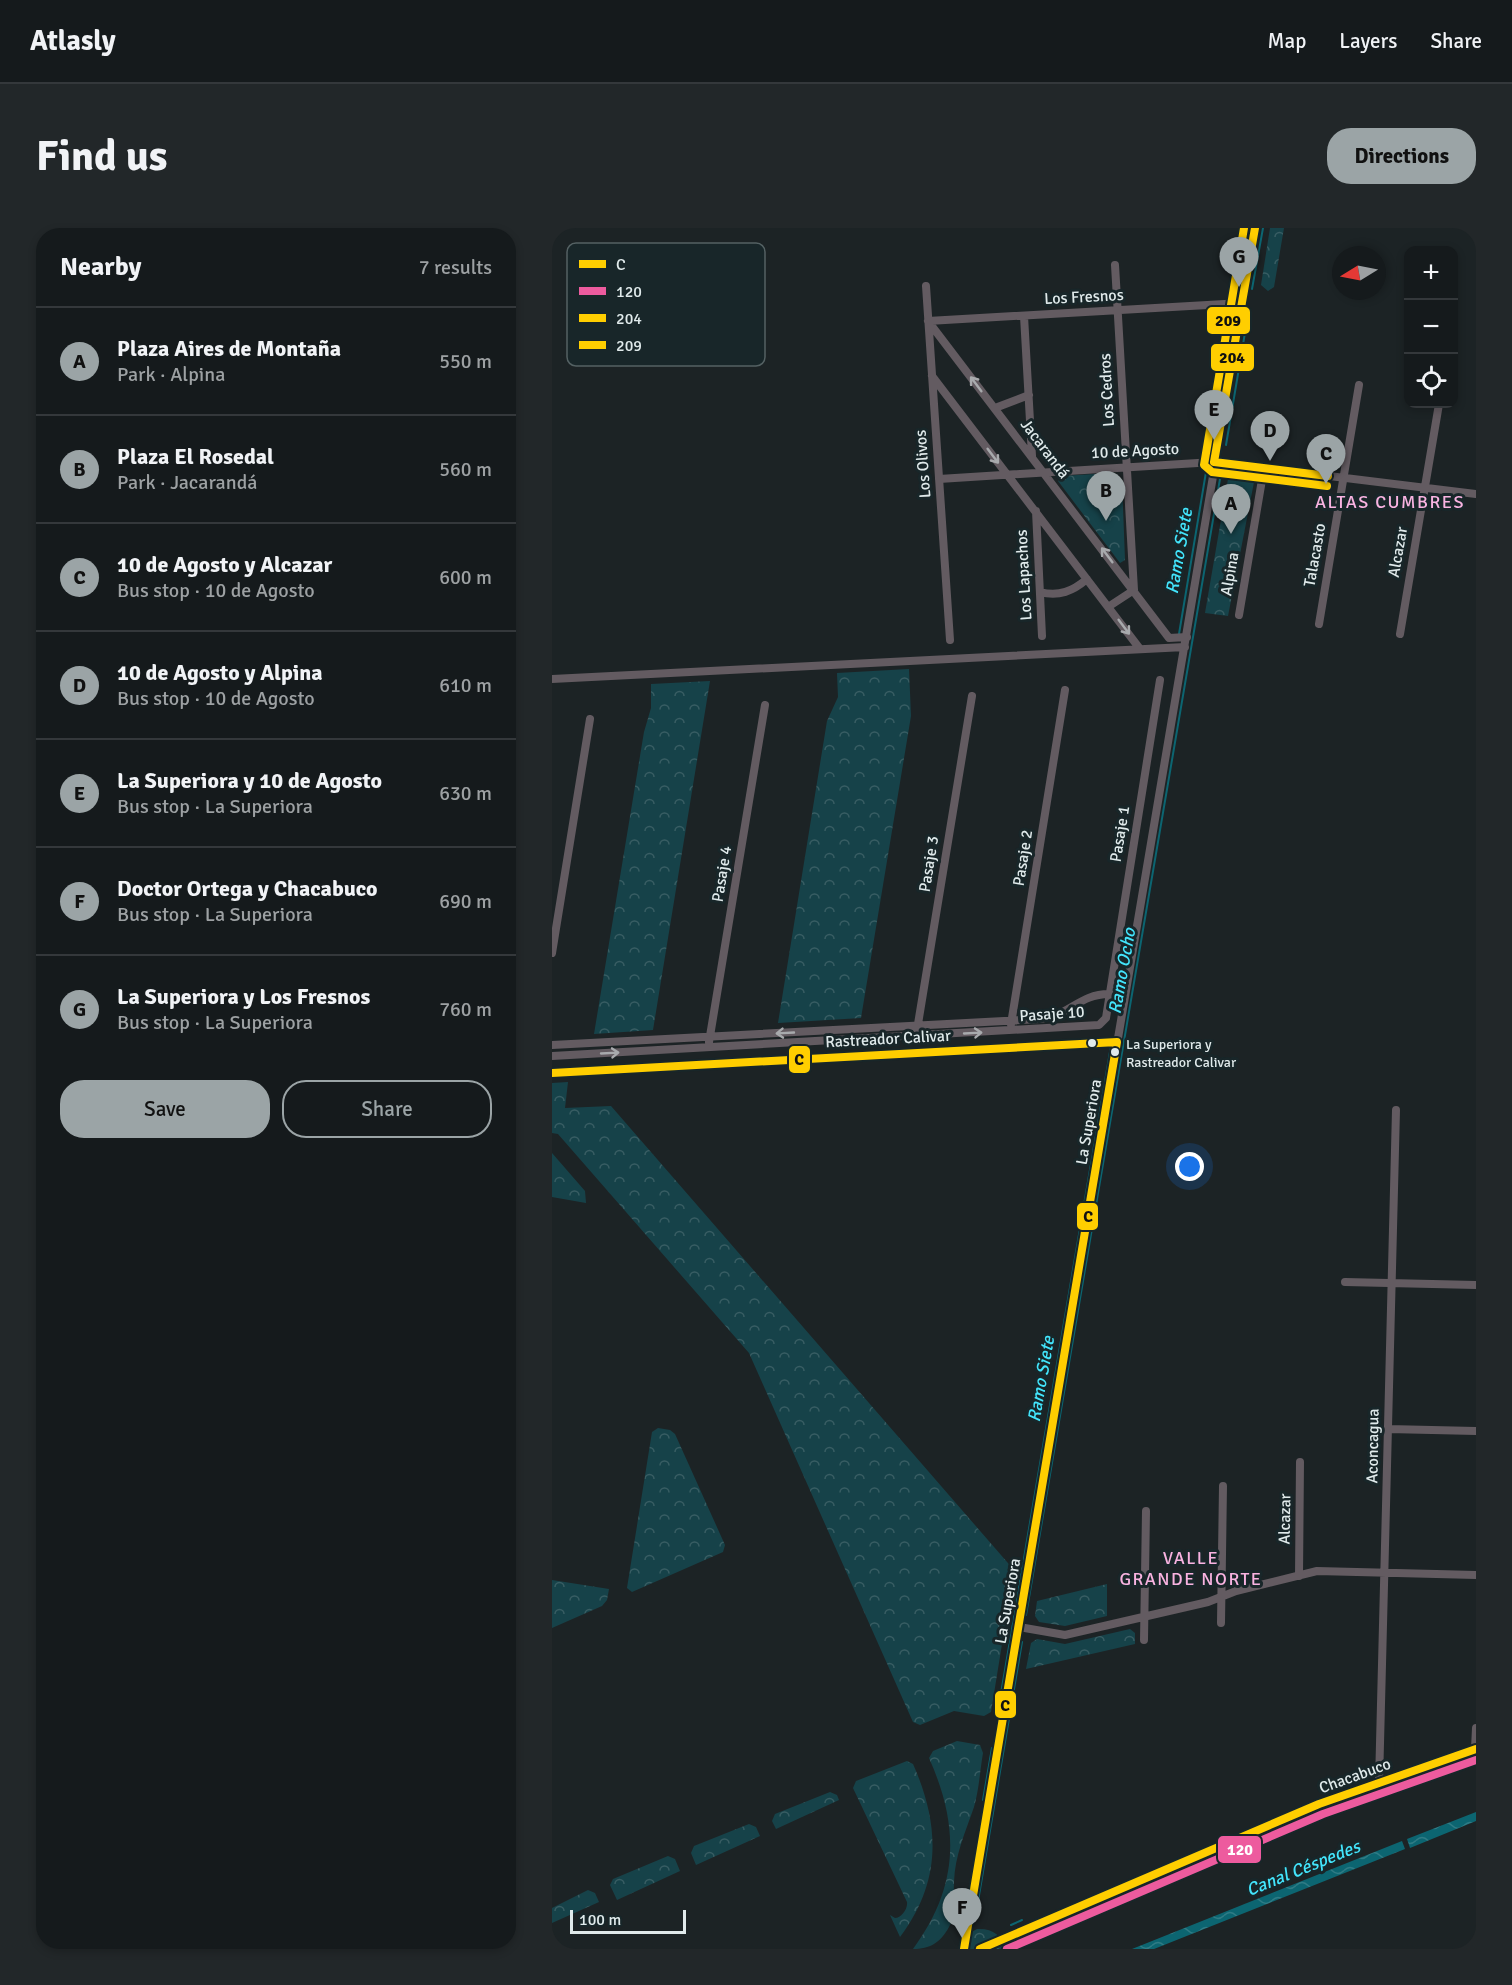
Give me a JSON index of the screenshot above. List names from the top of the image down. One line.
{"streets":{"street":["Los Fresnos","Los Cedros","Jacarandá","10 de Agosto","Los Olivos","Alcazar","Talacasto","Alpina","Los Lapachos","Pasaje 1","Pasaje 2","Pasaje 3","Pasaje 4","Pasaje 10","Rastreador Calivar","La Superiora","Aconcagua","Chacabuco"]},"crossings":[["Los Fresnos","Los Cedros"],["Los Fresnos","Jacarandá"],["Los Fresnos","Los Olivos"],["Los Fresnos","La Superiora"],["Los Cedros","Jacarandá"],["Los Cedros","10 de Agosto"],["Jacarandá","10 de Agosto"],["Jacarandá","Los Olivos"],["Jacarandá","La Superiora"],["10 de Agosto","Los Olivos"],["10 de Agosto","Alcazar"],["10 de Agosto","Talacasto"],["10 de Agosto","Alpina"],["10 de Agosto","La Superiora"],["Pasaje 1","Pasaje 10"],["Pasaje 2","Pasaje 10"],["Pasaje 3","Pasaje 10"],["Pasaje 4","Pasaje 10"],["Rastreador Calivar","La Superiora"],["Aconcagua","Chacabuco"]],"districts":["ALTAS CUMBRES","VALLE GRANDE NORTE"],"water":["Ramo Siete","Ramo Ocho","Canal Céspedes"],"places":["La Superiora y Rastreador Calivar"],"lines":["transit line 204","transit line 209","transit line C","transit line 120"],"legend":["C","120","204","209"],"scale_bar":"100 m","north":"left","page":{"header":"Atlasly","nav":["Map","Layers","Share"],"buttons":["Directions",["Save","Share"]],"title":"Find us","heading":["Nearby","7 results"],"pins":["G","E","D","C","B","A","F"],"map_buttons":["+","−"],"list":[{"mark":"A","name":"Plaza Aires de Montaña","note":"Park · Alpina","value":"550 m"},{"mark":"B","name":"Plaza El Rosedal","note":"Park · Jacarandá","value":"560 m"},{"mark":"C","name":"10 de Agosto y Alcazar","note":"Bus stop · 10 de Agosto","value":"600 m"},{"mark":"D","name":"10 de Agosto y Alpina","note":"Bus stop · 10 de Agosto","value":"610 m"},{"mark":"E","name":"La Superiora y 10 de Agosto","note":"Bus stop · La Superiora","value":"630 m"},{"mark":"F","name":"Doctor Ortega y Chacabuco","note":"Bus stop · La Superiora","value":"690 m"},{"mark":"G","name":"La Superiora y Los Fresnos","note":"Bus stop · La Superiora","value":"760 m"}],"scale":"100 m"}}
